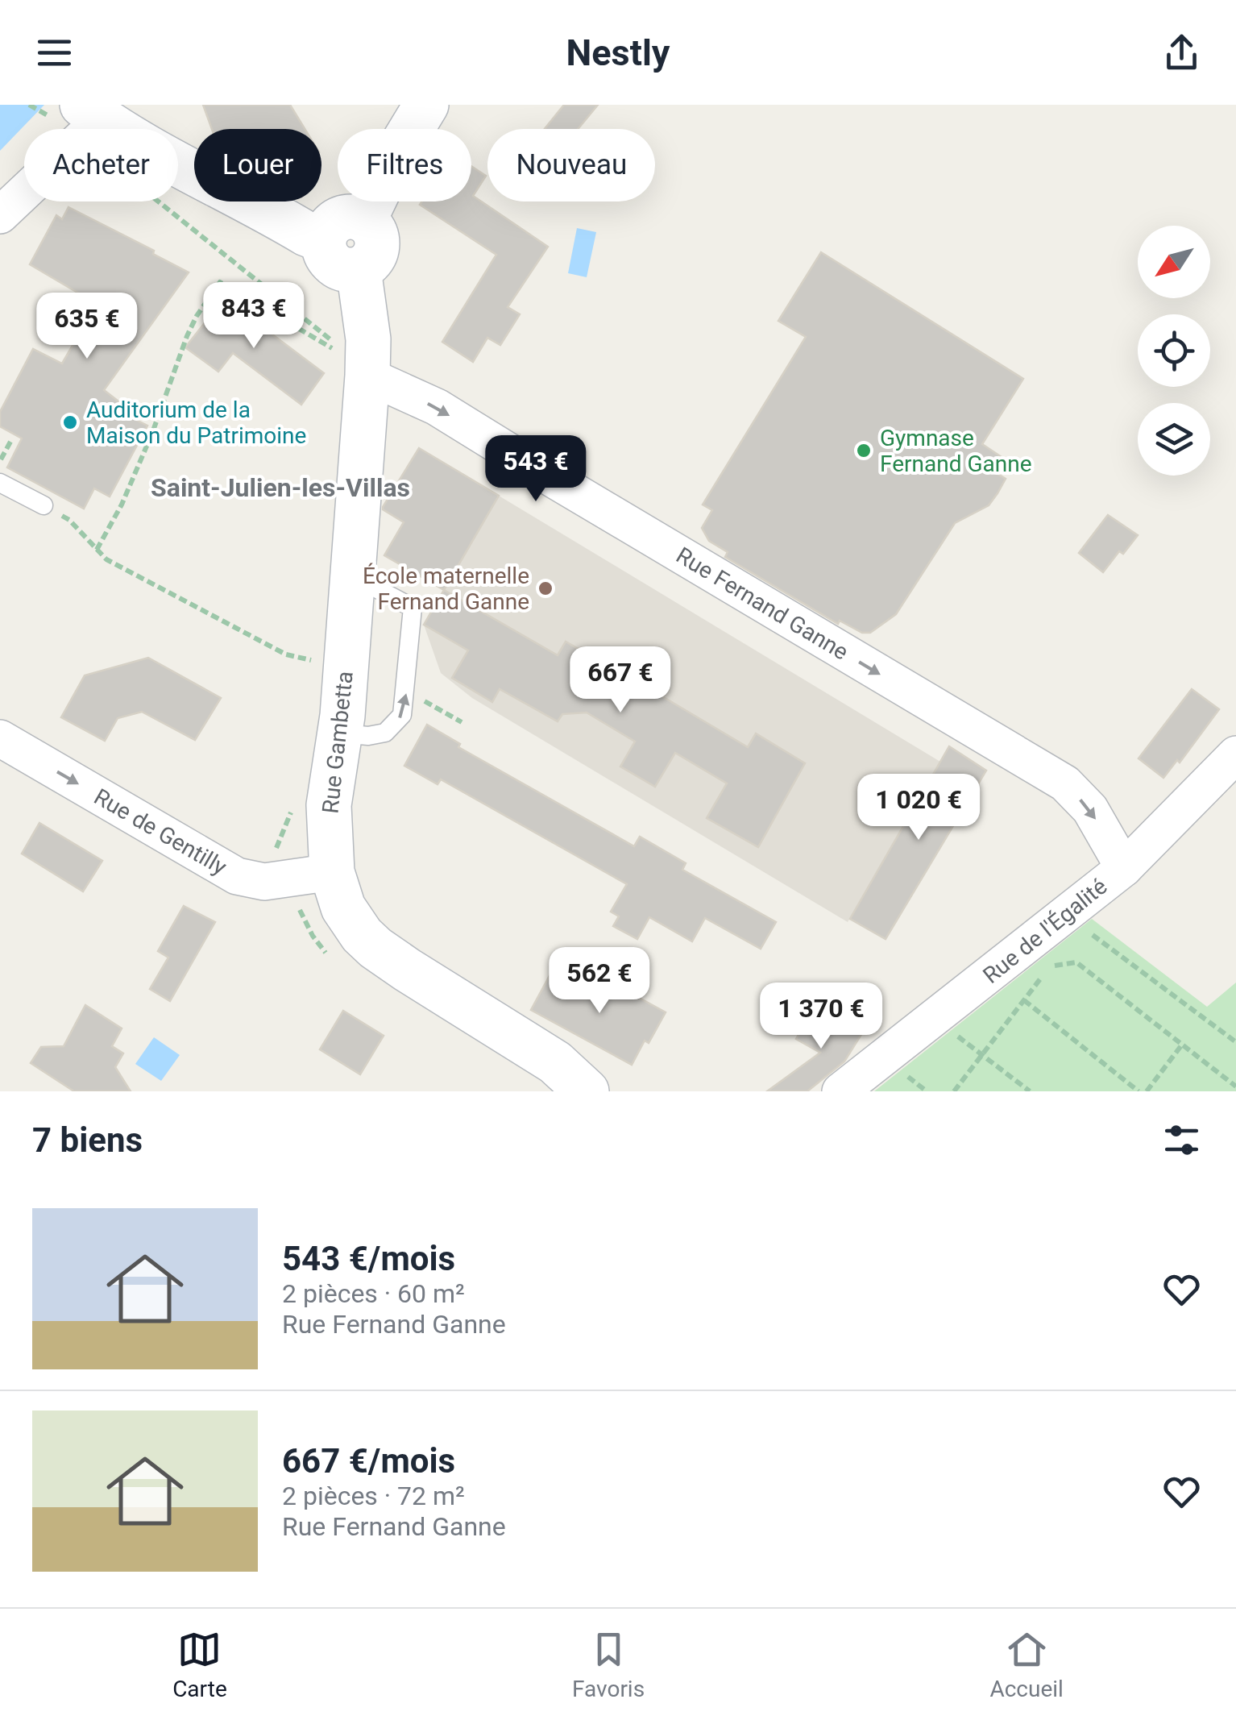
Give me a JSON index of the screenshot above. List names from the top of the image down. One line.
{"streets":{"street":["Rue Fernand Ganne","Rue Gambetta","Rue de Gentilly","Rue de l'Égalité"]},"crossings":[["Rue Fernand Ganne","Rue Gambetta"],["Rue Fernand Ganne","Rue de l'Égalité"],["Rue Gambetta","Rue de Gentilly"]],"one_way":["Rue Fernand Ganne","Rue de Gentilly"],"districts":["Saint-Julien-les-Villas"],"places":["Auditorium de la Maison du Patrimoine","Gymnase Fernand Ganne","École maternelle Fernand Ganne"],"north":"bottom left","page":{"header":"Nestly","chip":["Acheter","Louer","Filtres","Nouveau"],"price":["843 €","635 €","543 €","667 €","1 020 €","562 €","1 370 €"],"heading":"7 biens","list":[{"name":"543 €/mois","note":"2 pièces · 60 m² · Rue Fernand Ganne"},{"name":"667 €/mois","note":"2 pièces · 72 m² · Rue Fernand Ganne"}],"tabs":["Carte","Favoris","Accueil"]}}
